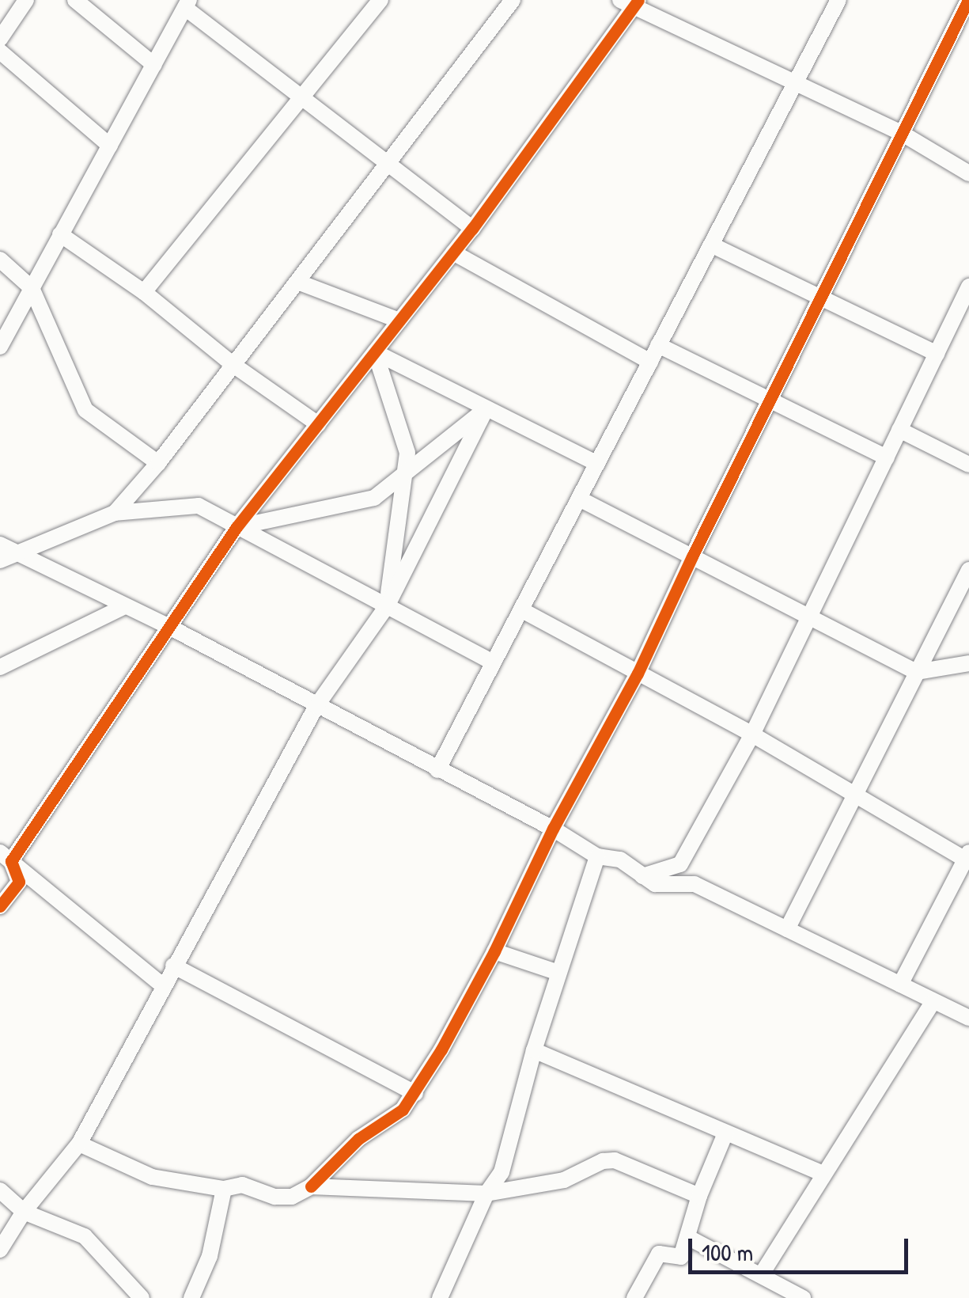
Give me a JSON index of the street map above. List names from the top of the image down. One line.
{"scale_bar":"100 m"}
